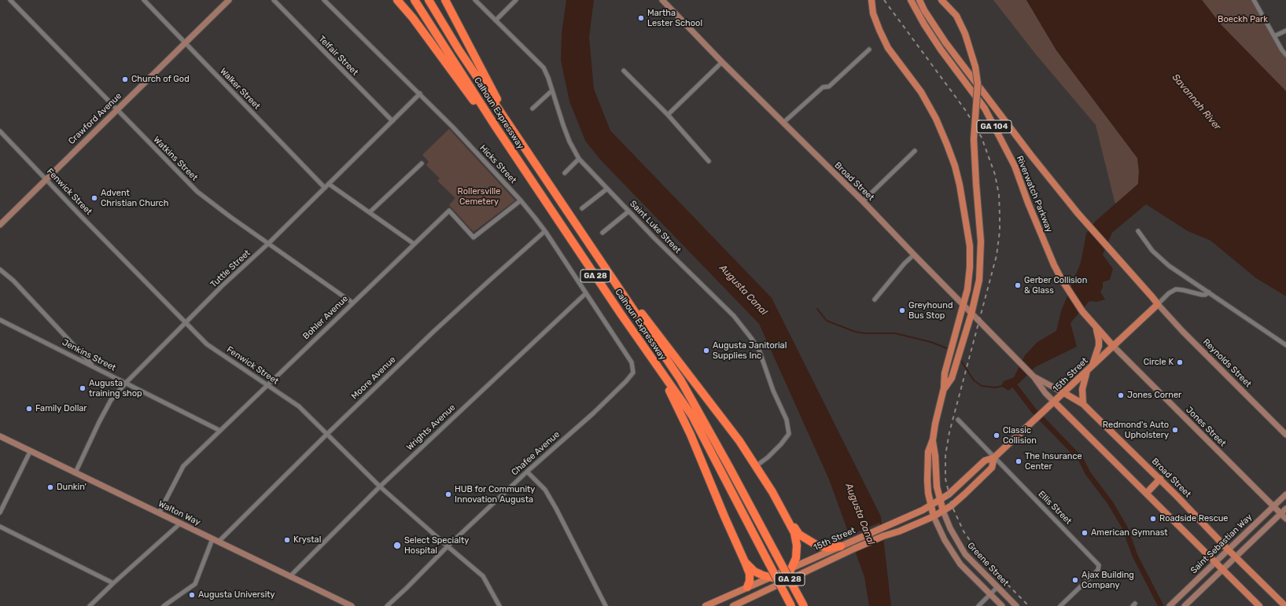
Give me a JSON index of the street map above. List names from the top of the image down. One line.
{"streets":{"highway":["Calhoun Expressway","GA 28"],"main road":["Crawford Avenue","GA 104","Broad Street","Riverwatch Parkway","Reynolds Street","15th Street","Jones Street","Walton Way","Saint Sebastian Way","Greene Street"],"street":["Telfair Street","Walker Street","Watkins Street","Hicks Street","Fenwick Street","Saint Luke Street","Tuttle Street","Bohler Avenue","Jenkins Street","Moore Avenue","Wrights Avenue","Chafee Avenue","Ellis Street"]},"crossings":[["Telfair Street","Tuttle Street"],["Walker Street","Crawford Avenue"],["Walker Street","Tuttle Street"],["Crawford Avenue","Watkins Street"],["Crawford Avenue","Fenwick Street"],["Watkins Street","Tuttle Street"],["Watkins Street","Bohler Avenue"],["Hicks Street","Tuttle Street"],["Hicks Street","Bohler Avenue"],["Hicks Street","Moore Avenue"],["Hicks Street","Wrights Avenue"],["Hicks Street","Chafee Avenue"],["Broad Street","15th Street"],["Broad Street","Saint Sebastian Way"],["Broad Street","Greene Street"],["Fenwick Street","Tuttle Street"],["Fenwick Street","Bohler Avenue"],["Fenwick Street","Moore Avenue"],["Fenwick Street","Wrights Avenue"],["Fenwick Street","Chafee Avenue"],["Riverwatch Parkway","Reynolds Street"],["Riverwatch Parkway","15th Street"],["Riverwatch Parkway","Jones Street"],["Tuttle Street","Jenkins Street"],["Tuttle Street","Walton Way"],["Bohler Avenue","Jenkins Street"],["Bohler Avenue","Walton Way"],["Reynolds Street","15th Street"],["15th Street","Jones Street"],["15th Street","Ellis Street"],["15th Street","Greene Street"],["Moore Avenue","Walton Way"],["Jones Street","Saint Sebastian Way"],["Wrights Avenue","Walton Way"]],"water":["Savannah River","Augusta Canal"],"parks":["Boeckh Park","Rollersville Cemetery"],"places":["Martha Lester School","Church of God","Advent Christian Church","Gerber Collision & Glass","Greyhound Bus Stop","Augusta Janitorial Supplies Inc","Circle K","Augusta training shop","Jones Corner","Family Dollar","Redmond's Auto Upholstery","Classic Collision","The Insurance Center","Dunkin'","HUB for Community Innovation Augusta","Roadside Rescue","American Gymnast","Krystal","Select Specialty Hospital","Ajax Building Company","Augusta University"]}
